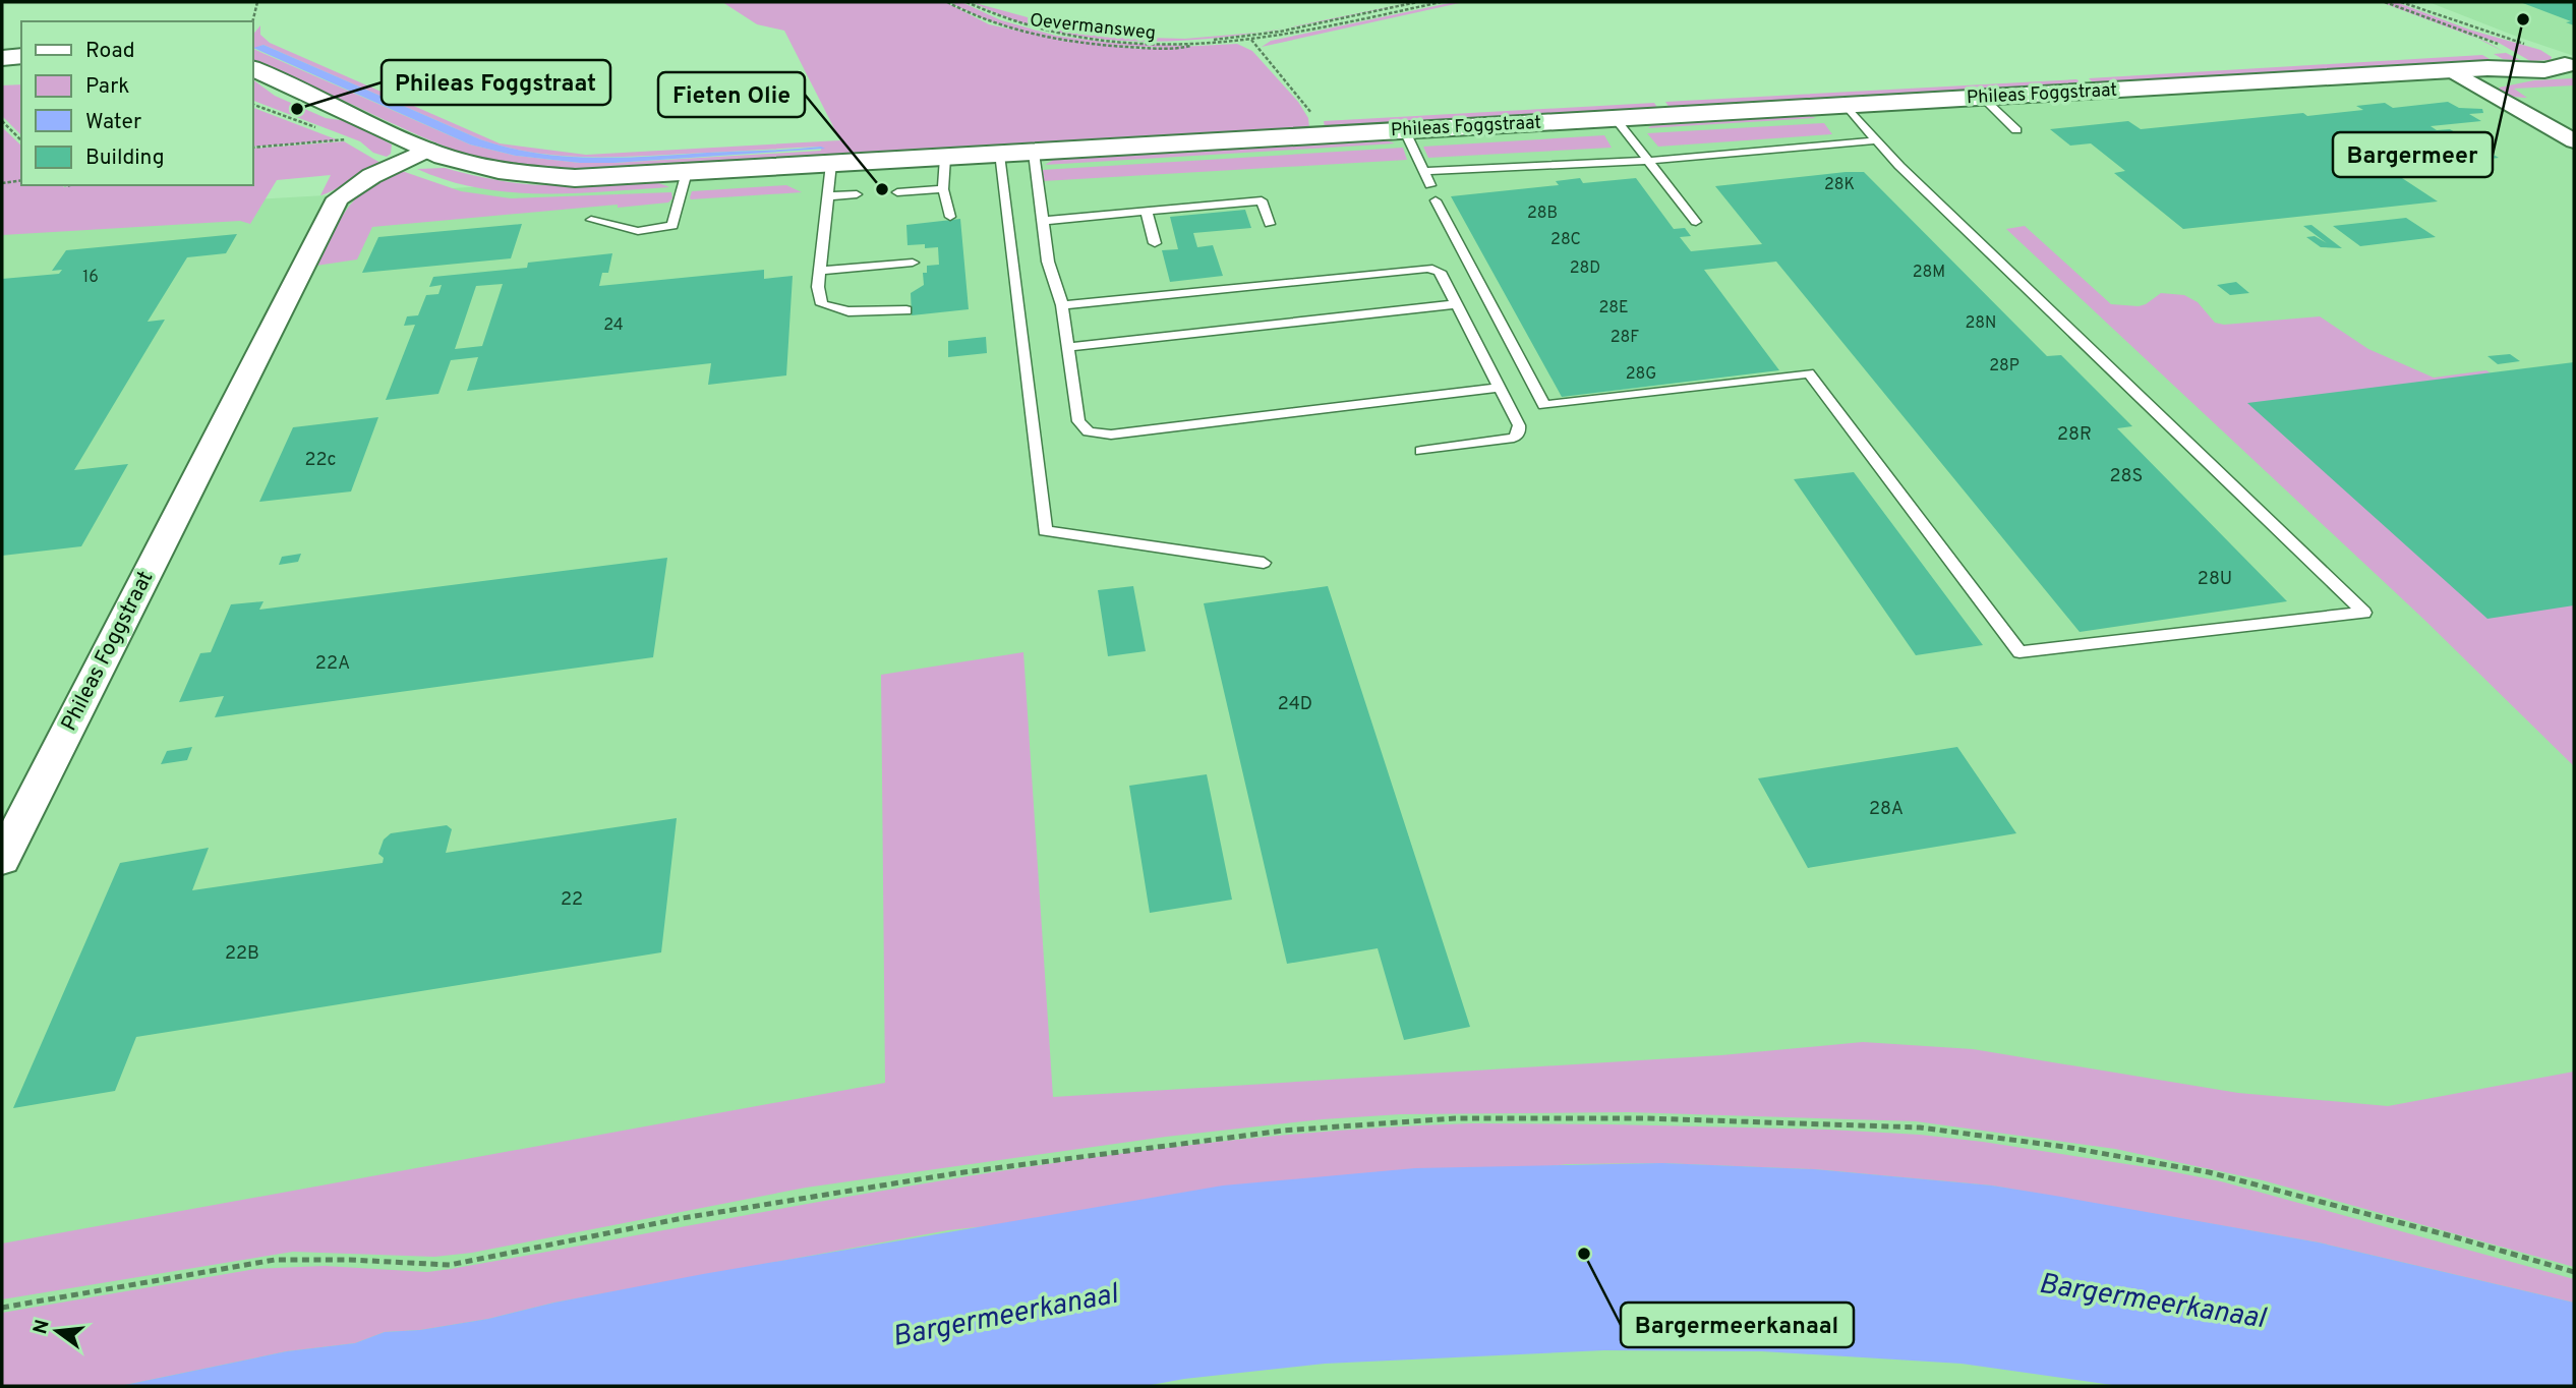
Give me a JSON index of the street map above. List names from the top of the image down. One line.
{"streets":{"street":["Phileas Foggstraat"],"path":["Oevermansweg"]},"water":["Bargermeerkanaal"],"places":["Bargermeer","Phileas Foggstraat","Fieten Olie","Bargermeerkanaal"],"house_numbers":["28K","28B","28C","28D","28M","16","28E","28N","24","28F","28P","28G","28R","22c","28S","28U","22A","24D","28A","22","22B"],"legend":["Road","Park","Water","Building"],"north":"left"}
